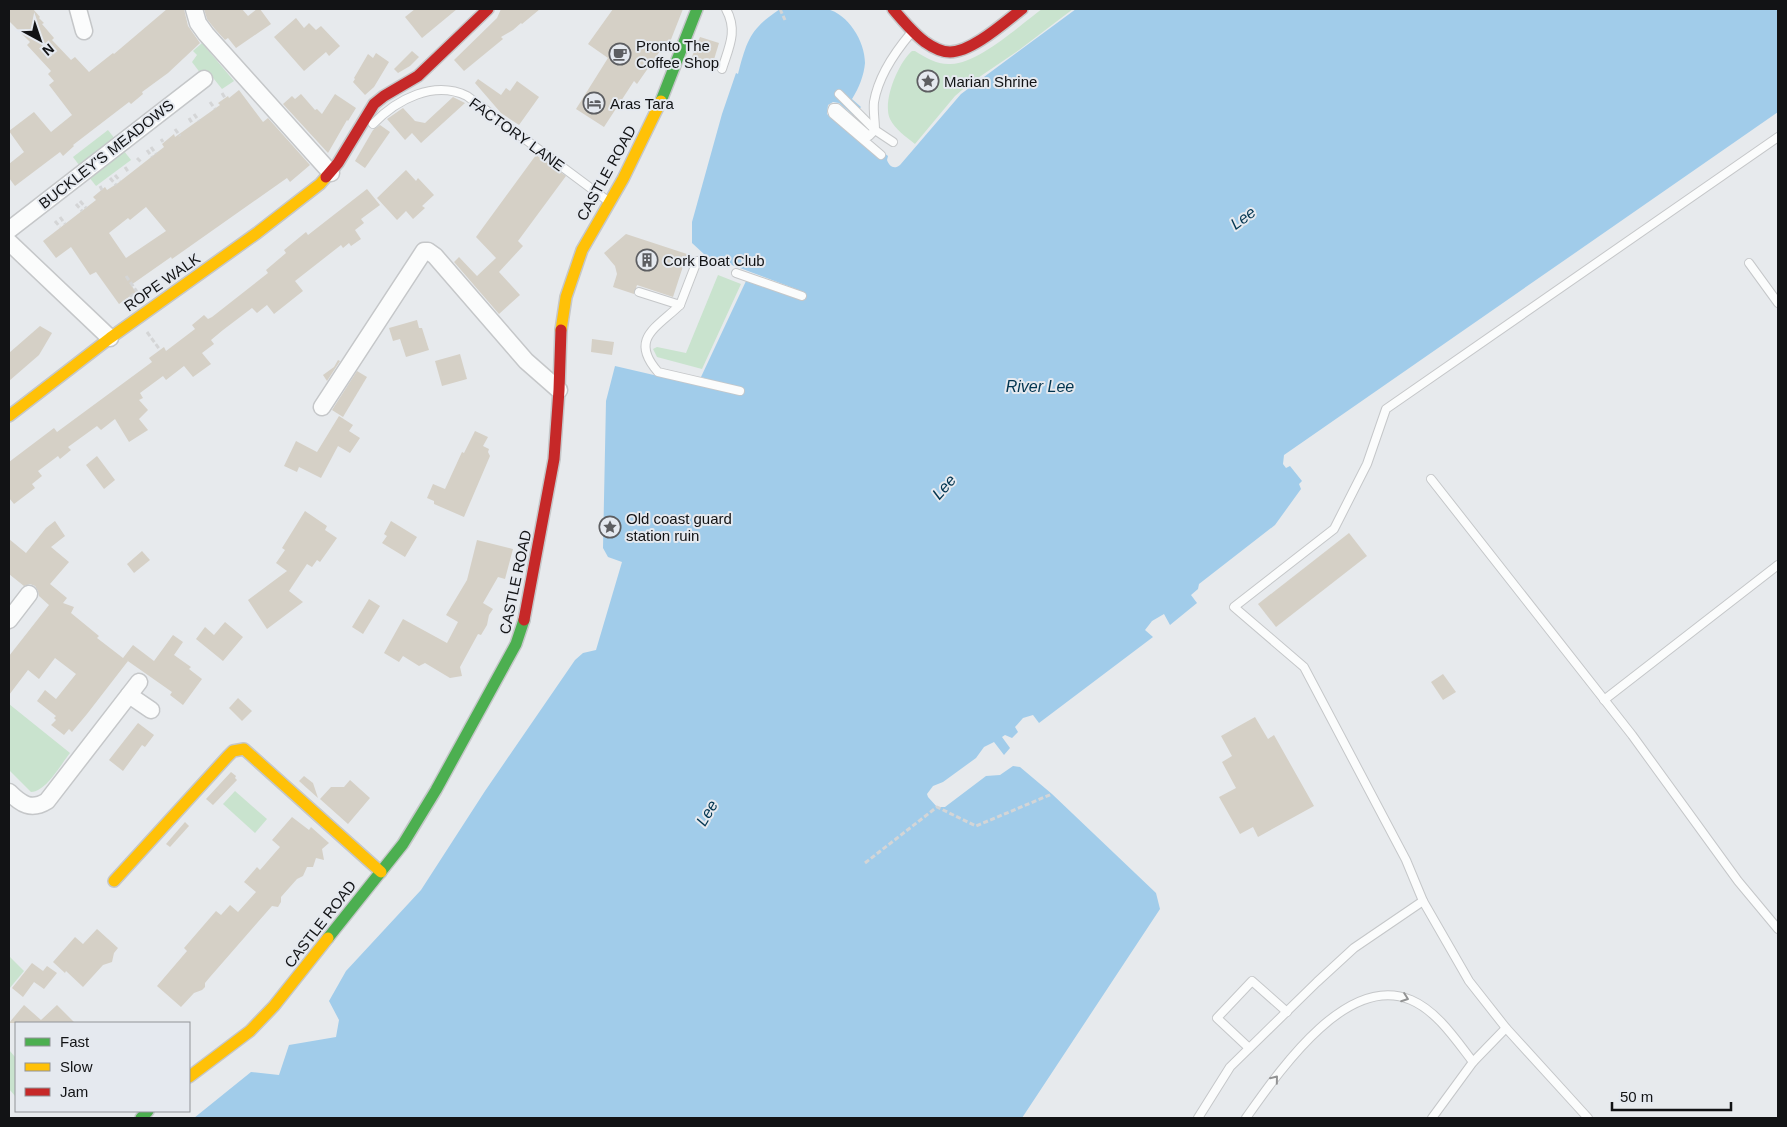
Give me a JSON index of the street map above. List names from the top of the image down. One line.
{"streets":{"main road":["CASTLE ROAD","ROPE WALK"],"street":["BUCKLEY'S MEADOWS"],"lane":["FACTORY LANE"]},"crossings":[["FACTORY LANE","CASTLE ROAD"],["FACTORY LANE","ROPE WALK"]],"water":["Lee","River Lee"],"places":{"cafe":["Pronto The Coffee Shop"],"place":["Marian Shrine","Old coast guard station ruin"],"hotel":["Aras Tara"],"building":["Cork Boat Club"]},"legend":["Fast","Slow","Jam"],"scale_bar":"50 m","north":"bottom right"}
